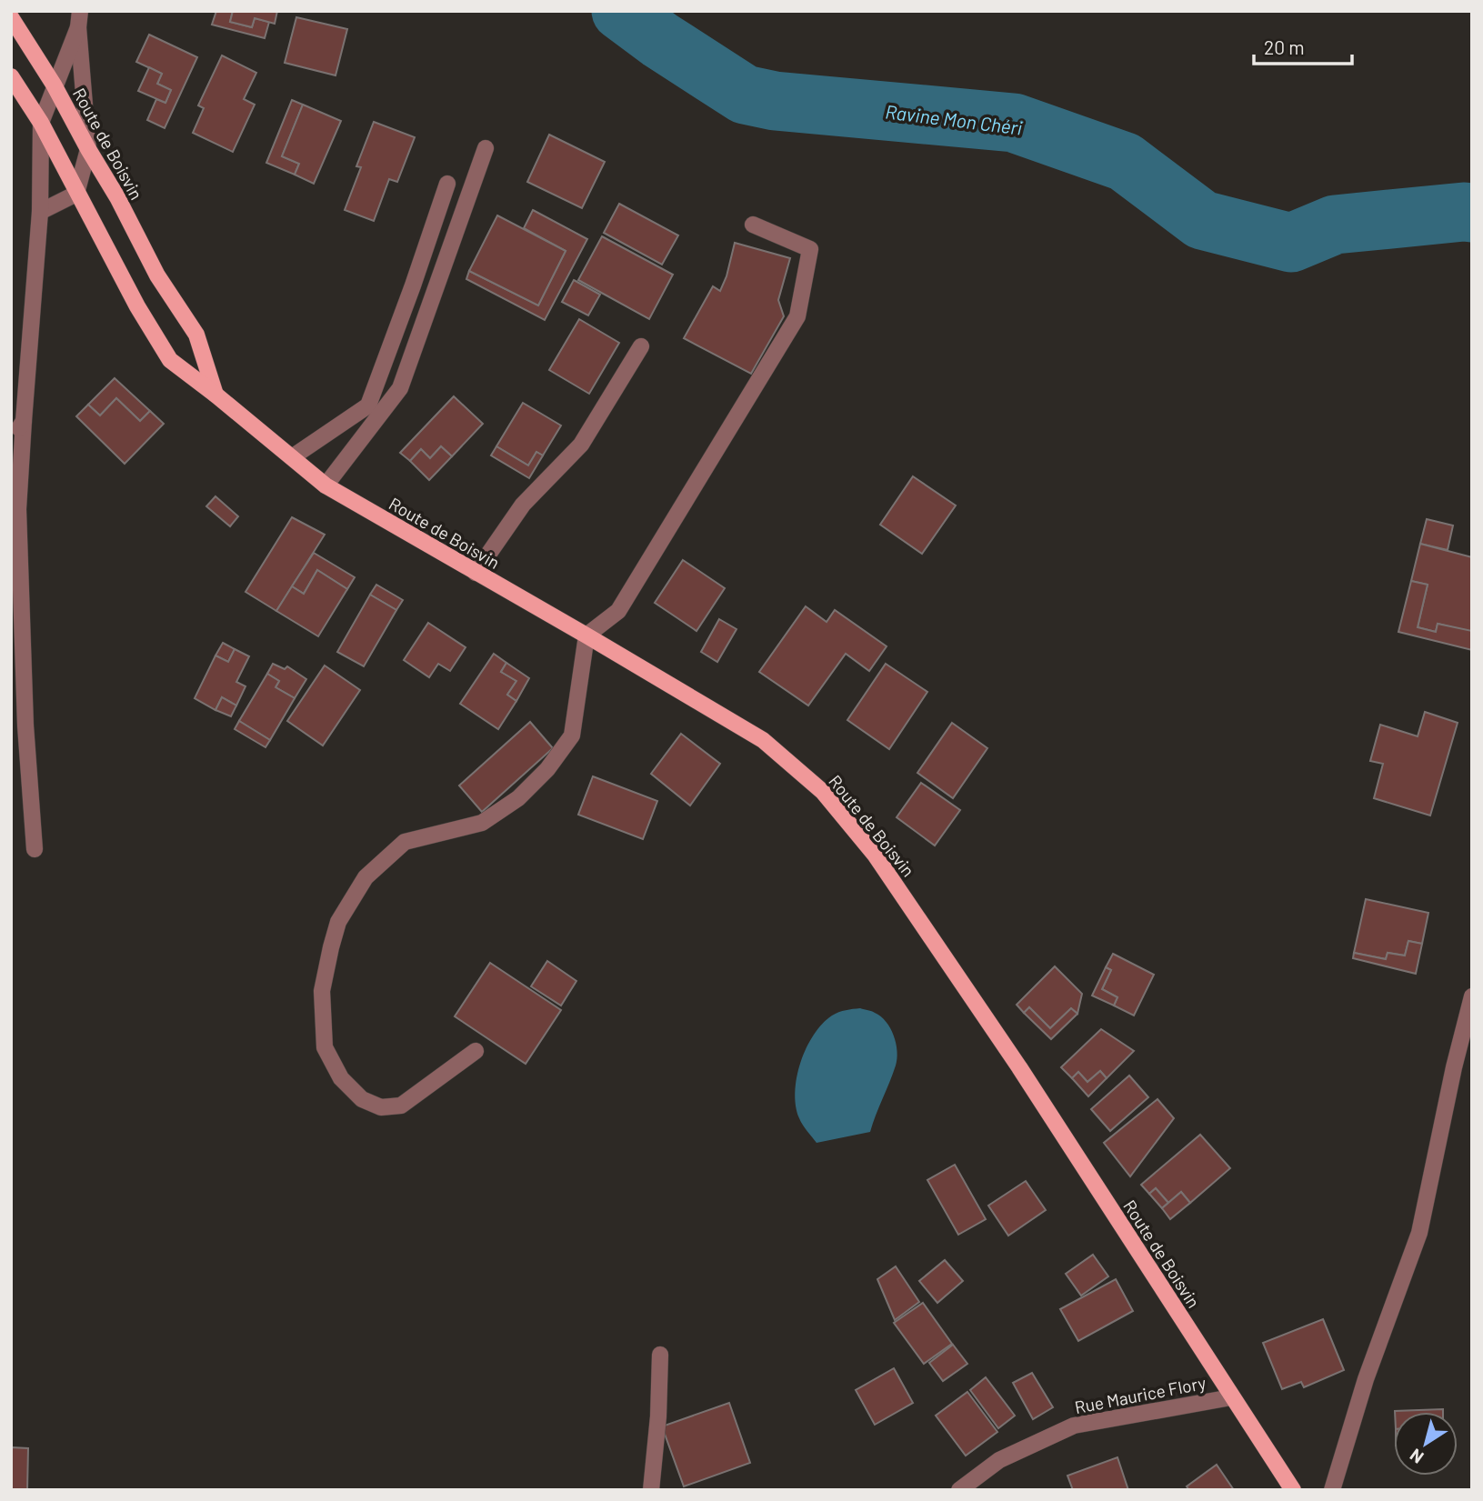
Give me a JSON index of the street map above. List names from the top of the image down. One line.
{"streets":{"main road":["Route de Boisvin"],"street":["Rue Maurice Flory"]},"crossings":[["Route de Boisvin","Rue Maurice Flory"]],"water":["Ravine Mon Chéri"],"scale_bar":"20 m","north":"bottom left"}
